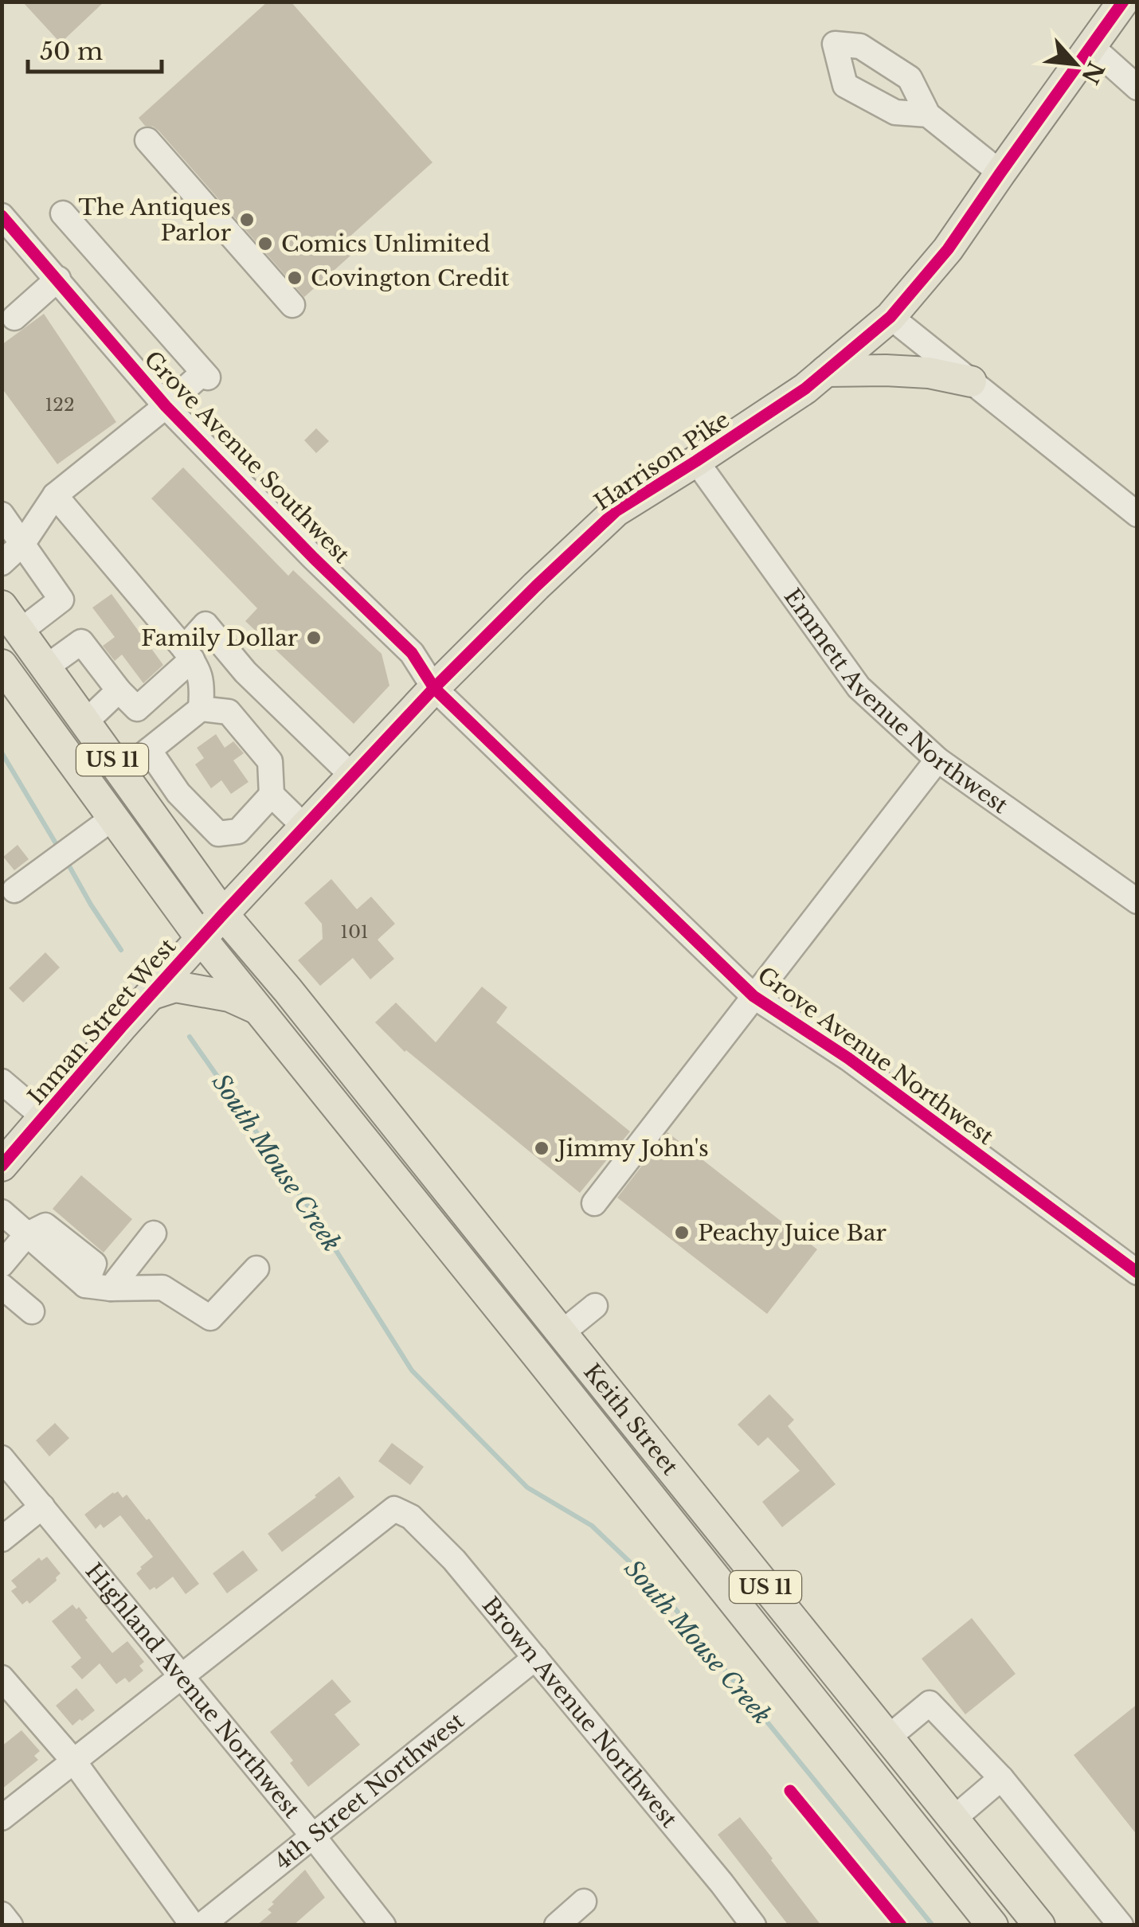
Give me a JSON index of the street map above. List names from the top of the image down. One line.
{"streets":{"main road":["Harrison Pike","US 11","Inman Street West","Keith Street"],"street":["Grove Avenue Southwest","Emmett Avenue Northwest","Grove Avenue Northwest","Highland Avenue Northwest","Brown Avenue Northwest","4th Street Northwest"]},"crossings":[["Grove Avenue Southwest","Harrison Pike"],["Grove Avenue Southwest","Grove Avenue Northwest"],["Harrison Pike","Emmett Avenue Northwest"],["Harrison Pike","US 11"],["Harrison Pike","Inman Street West"],["Harrison Pike","Grove Avenue Northwest"],["Harrison Pike","Keith Street"],["US 11","Inman Street West"],["US 11","Keith Street"],["Inman Street West","Keith Street"],["Highland Avenue Northwest","Brown Avenue Northwest"],["Highland Avenue Northwest","4th Street Northwest"],["Brown Avenue Northwest","4th Street Northwest"]],"water":["South Mouse Creek"],"places":["The Antiques Parlor","Comics Unlimited","Covington Credit","Family Dollar","Jimmy John's","Peachy Juice Bar"],"house_numbers":["122","101"],"scale_bar":"50 m","north":"bottom right"}
